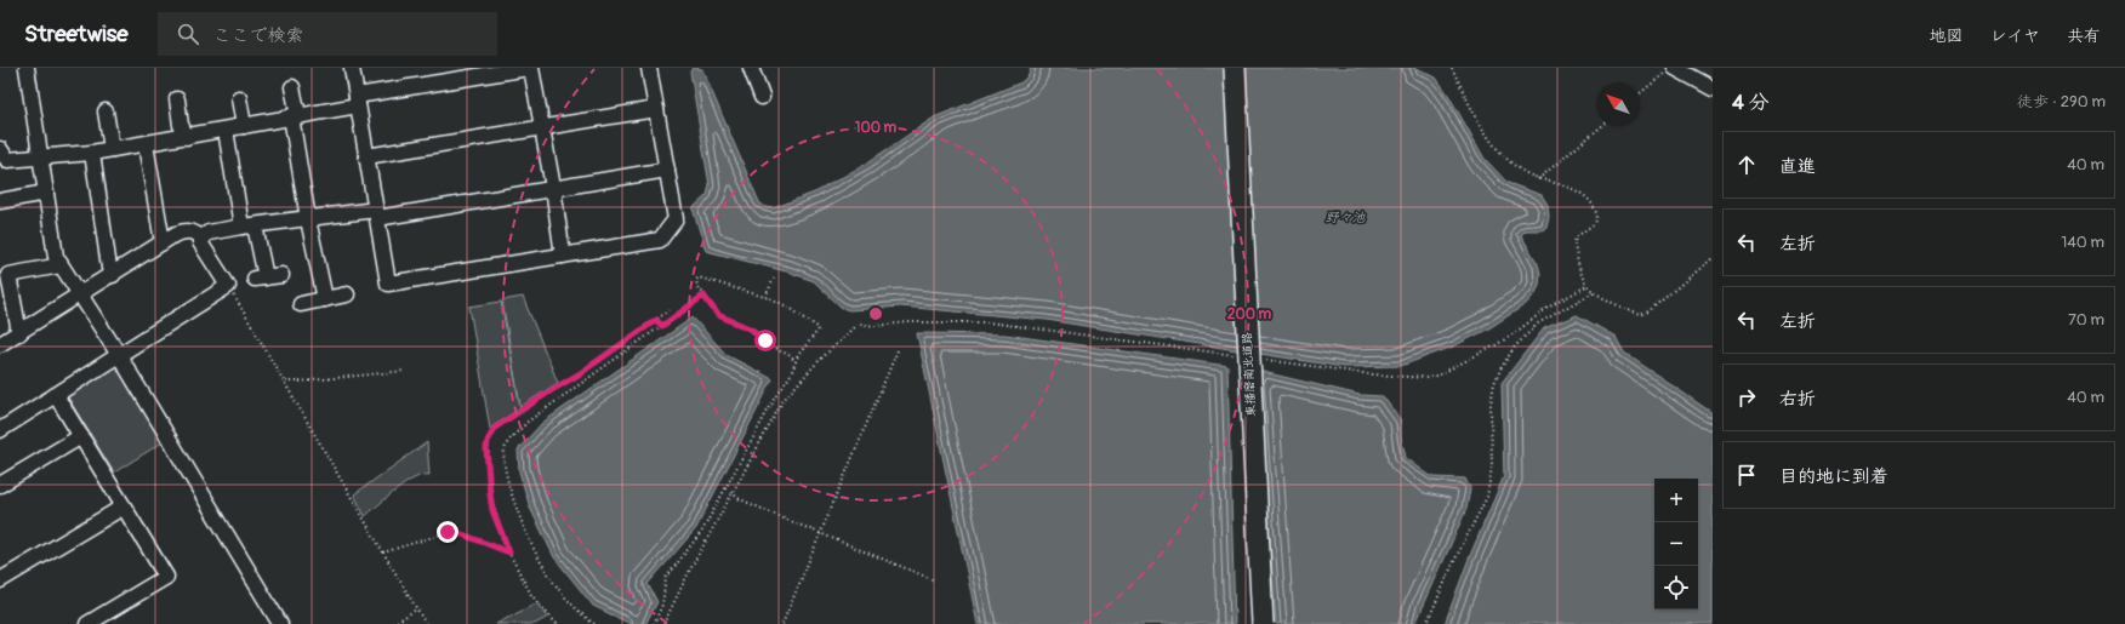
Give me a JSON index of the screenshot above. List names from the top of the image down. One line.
{"streets":{"highway":["東播磨南北道路"]},"water":["野々池"],"north":"top left","page":{"header":"Streetwise","search":"ここで検索","nav":["地図","レイヤ","共有"],"heading":["4 分","徒歩 · 290 m"],"list":[["直進","40 m"],["左折","140 m"],["左折","70 m"],["右折","40 m"],"目的地に到着"],"map_buttons":["+","−"]},"rings":["100 m","200 m"]}
